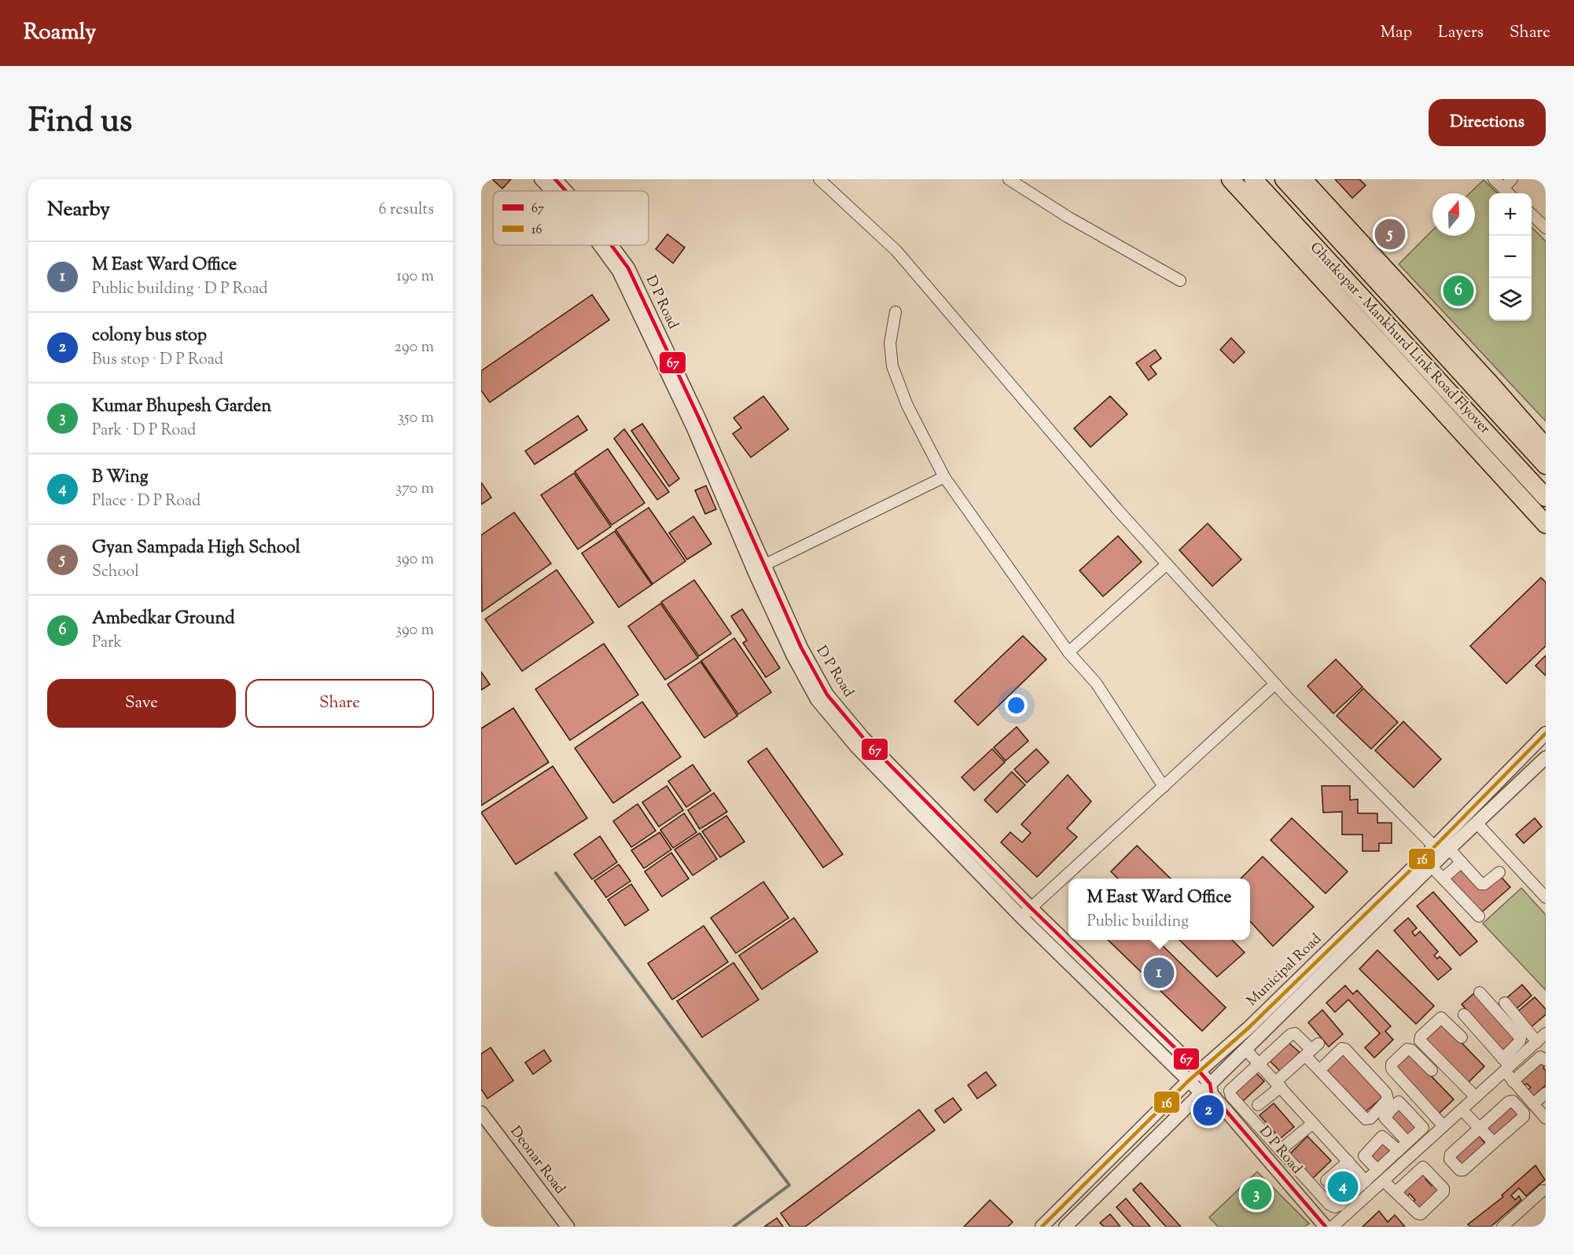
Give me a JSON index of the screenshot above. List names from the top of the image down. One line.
{"streets":{"highway":["Ghatkopar - Mankhurd Link Road Flyover"],"street":["D P Road","Municipal Road","Deonar Road"]},"crossings":[["D P Road","Municipal Road"]],"lines":["transit line 67","transit line 16"],"legend":["67","16"],"north":"top","page":{"header":"Roamly","nav":["Map","Layers","Share"],"title":"Find us","buttons":["Directions",["Save","Share"]],"heading":["Nearby","6 results"],"map_buttons":["+","−"],"pins":["5","6","1","2","4","3"],"list":[{"mark":"1","name":"M East Ward Office","note":"Public building · D P Road","value":"190 m"},{"mark":"2","name":"colony bus stop","note":"Bus stop · D P Road","value":"290 m"},{"mark":"3","name":"Kumar Bhupesh Garden","note":"Park · D P Road","value":"350 m"},{"mark":"4","name":"B Wing","note":"Place · D P Road","value":"370 m"},{"mark":"5","name":"Gyan Sampada High School","note":"School","value":"390 m"},{"mark":"6","name":"Ambedkar Ground","note":"Park","value":"390 m"}],"popup":["M East Ward Office","Public building"]}}
